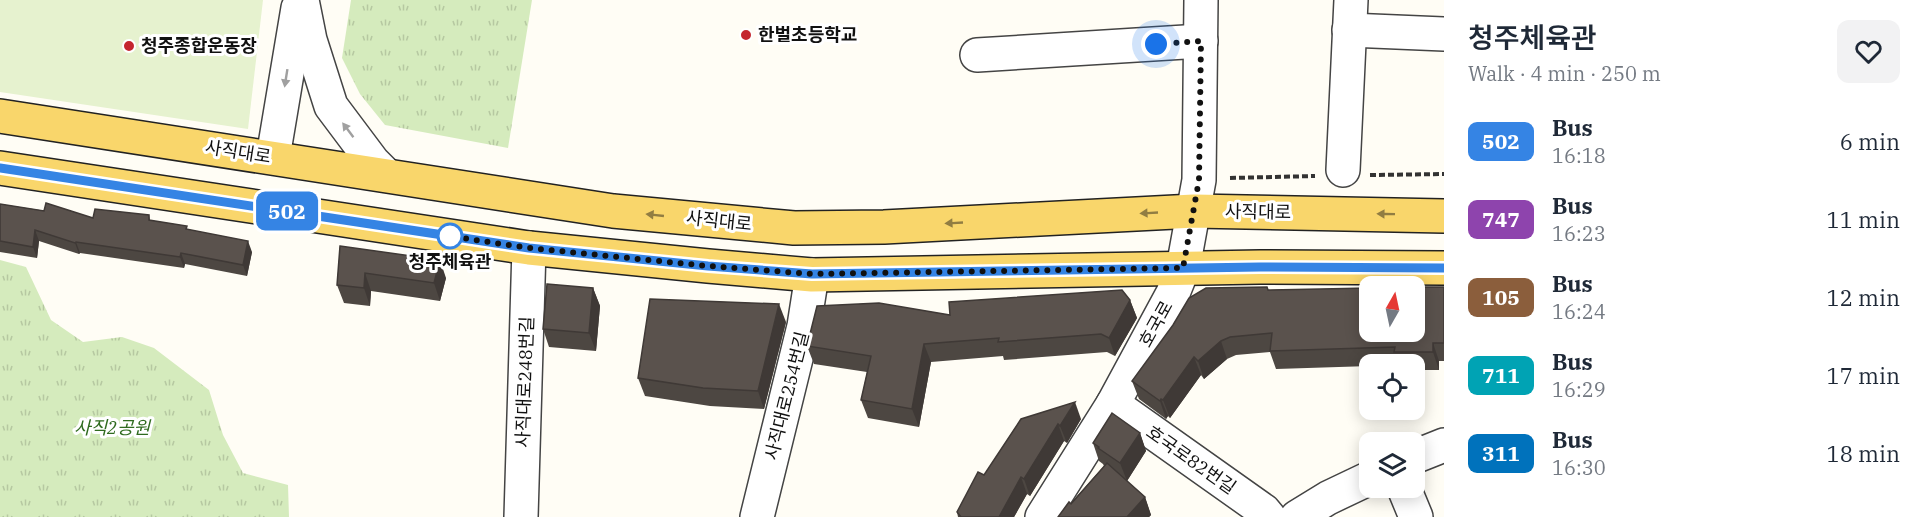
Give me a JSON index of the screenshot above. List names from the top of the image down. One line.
{"streets":{"main road":["사직대로"],"street":["호국로","사직대로248번길","사직대로254번길","호국로82번길"]},"crossings":[["사직대로","호국로"],["호국로","호국로82번길"]],"parks":["사직2공원"],"places":["한벌초등학교","청주종합운동장","청주체육관"],"lines":["bus line 502"],"north":"top","page":{"on_map":"502","heading":["청주체육관","Walk · 4 min · 250 m"],"list":[{"mark":"502","name":"Bus","note":"16:18","value":"6 min"},{"mark":"747","name":"Bus","note":"16:23","value":"11 min"},{"mark":"105","name":"Bus","note":"16:24","value":"12 min"},{"mark":"711","name":"Bus","note":"16:29","value":"17 min"},{"mark":"311","name":"Bus","note":"16:30","value":"18 min"}]}}
